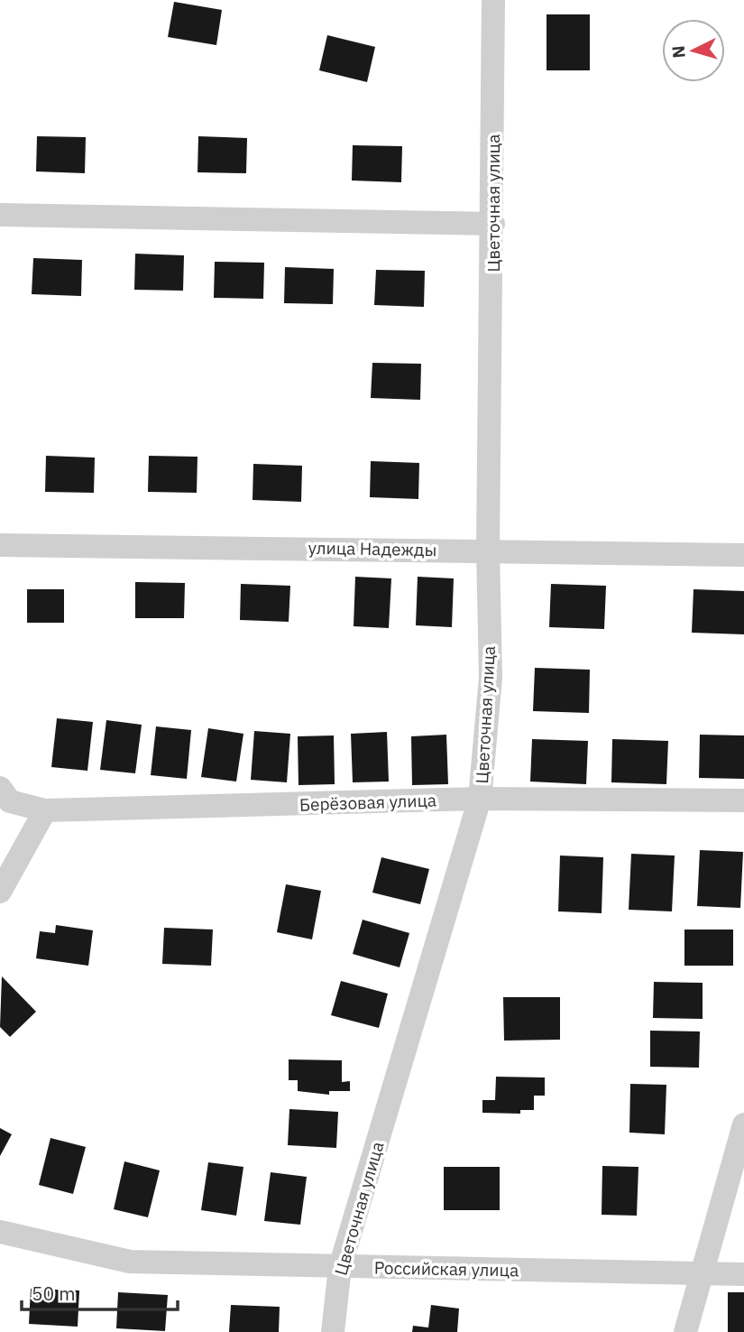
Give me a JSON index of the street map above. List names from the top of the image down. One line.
{"streets":{"street":["Цветочная улица","улица Надежды","Берёзовая улица","Российская улица"]},"crossings":[["Цветочная улица","улица Надежды"],["Цветочная улица","Берёзовая улица"],["Цветочная улица","Российская улица"]],"scale_bar":"50 m","north":"left"}
